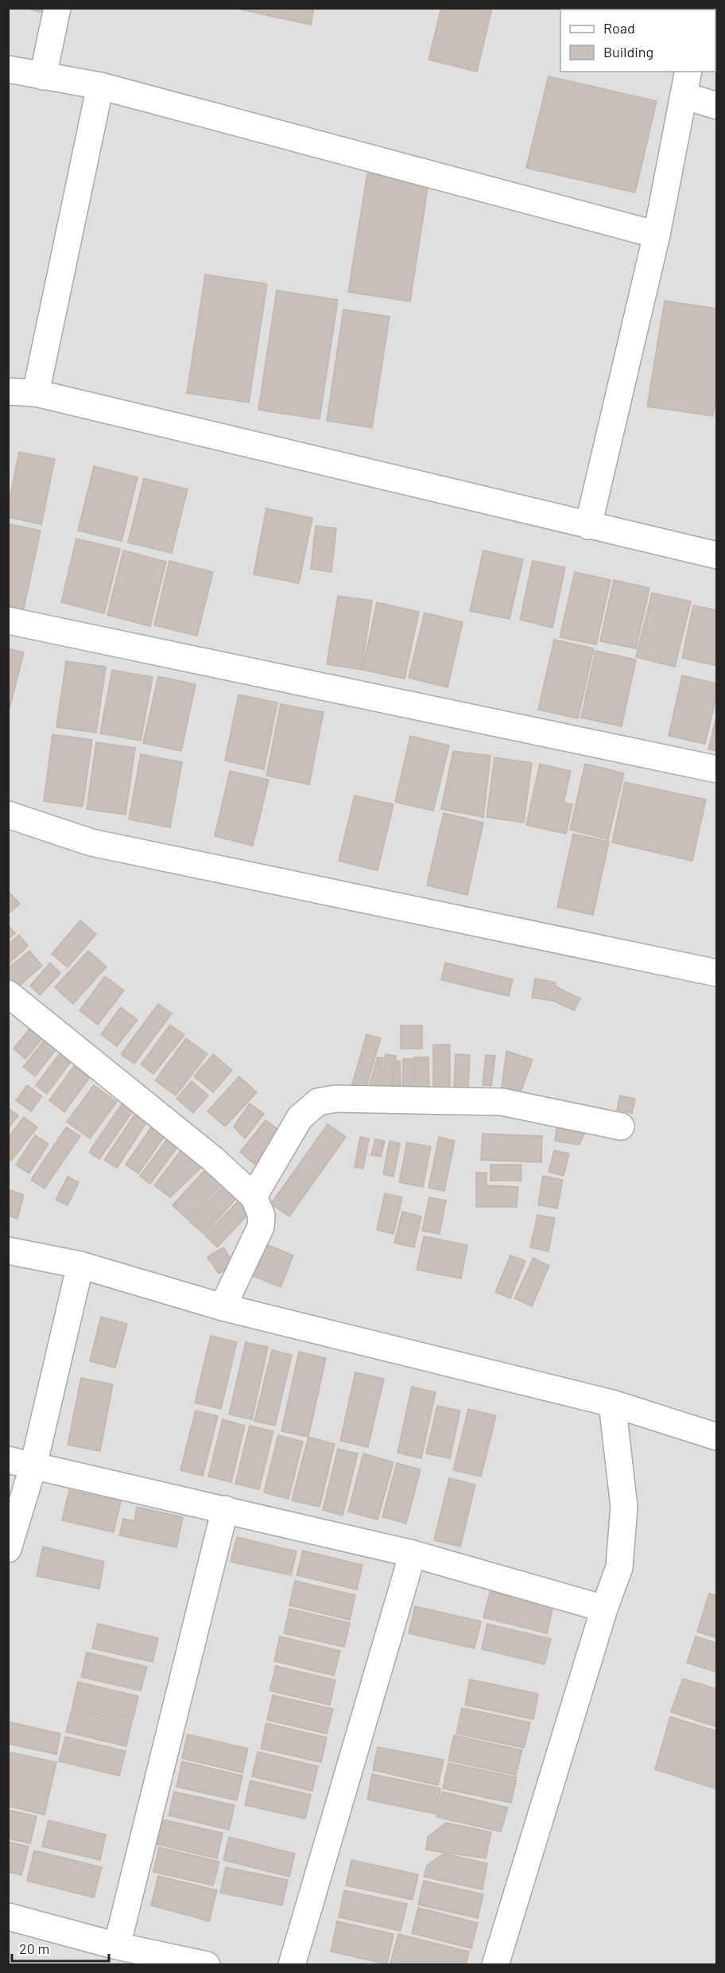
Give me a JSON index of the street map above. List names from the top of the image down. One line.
{"legend":["Road","Building"],"scale_bar":"20 m"}
